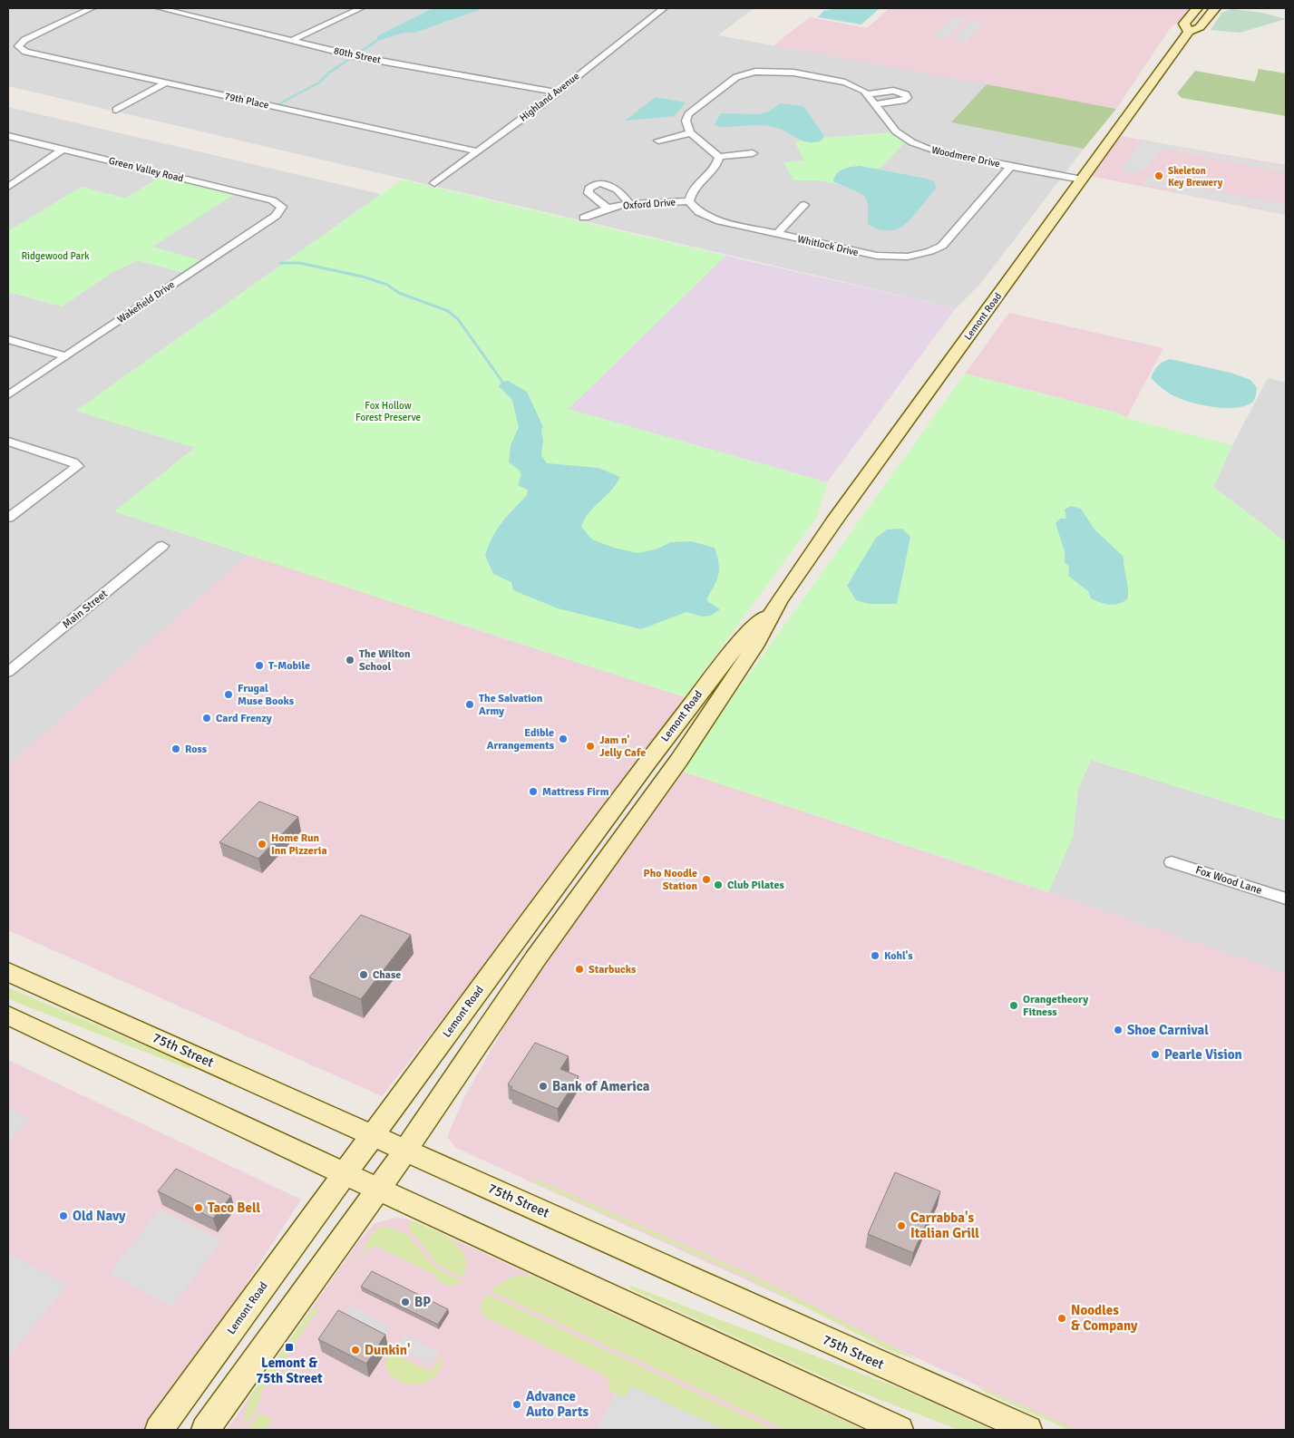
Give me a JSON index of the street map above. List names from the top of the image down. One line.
{"streets":{"main road":["Lemont Road","75th Street"],"street":["80th Street","Highland Avenue","79th Place","Woodmere Drive","Green Valley Road","Oxford Drive","Whitlock Drive","Wakefield Drive","Main Street","Fox Wood Lane"]},"crossings":[["80th Street","Highland Avenue"],["Highland Avenue","79th Place"],["Woodmere Drive","Whitlock Drive"],["Woodmere Drive","Lemont Road"],["Green Valley Road","Wakefield Drive"],["Oxford Drive","Whitlock Drive"],["Lemont Road","75th Street"]],"parks":["Ridgewood Park","Fox Hollow Forest Preserve"],"places":{"other":["Skeleton Key Brewery","The Wilton School","T-Mobile","Frugal Muse Books","The Salvation Army","Card Frenzy","Edible Arrangements","Jam n' Jelly Cafe","Ross","Mattress Firm","Home Run Inn Pizzeria","Pho Noodle Station","Club Pilates","Kohl's","Starbucks","Chase","Orangetheory Fitness","Shoe Carnival","Pearle Vision","Bank of America","Taco Bell","Old Navy","Carrabba's Italian Grill","BP","Noodles & Company","Dunkin'","Advance Auto Parts"],"transit":["Lemont & 75th Street"]}}
